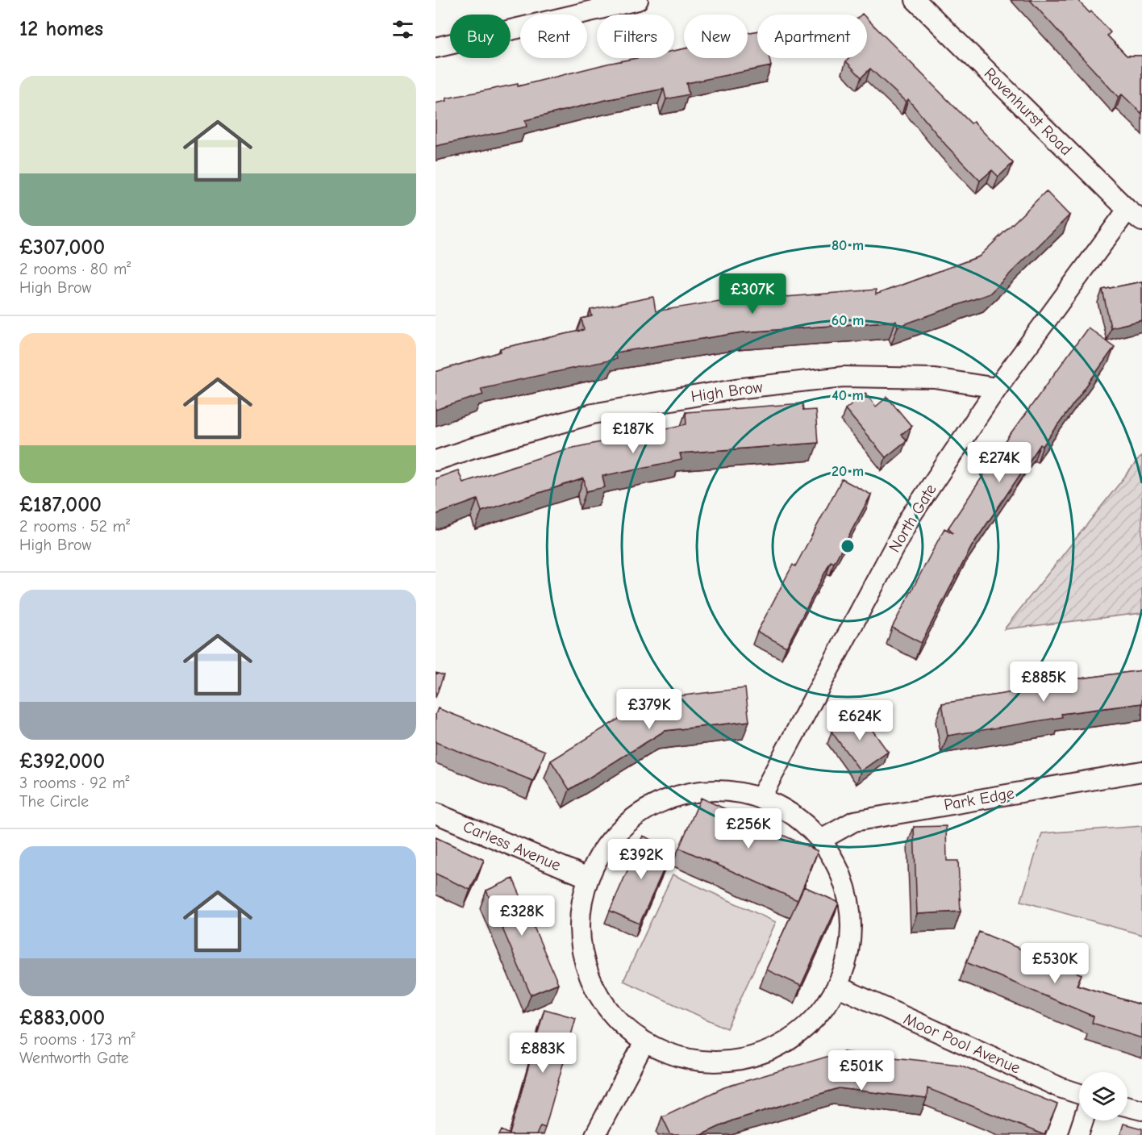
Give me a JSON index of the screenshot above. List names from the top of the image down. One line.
{"streets":{"street":["Ravenhurst Road","High Brow","North Gate","Park Edge","Carless Avenue","Moor Pool Avenue"]},"crossings":[["Ravenhurst Road","North Gate"],["High Brow","North Gate"]],"page":{"heading":"12 homes","chip":["Buy","Rent","Filters","New","Apartment"],"list":[{"name":"£307,000","note":"2 rooms · 80 m² · High Brow"},{"name":"£187,000","note":"2 rooms · 52 m² · High Brow"},{"name":"£392,000","note":"3 rooms · 92 m² · The Circle"},{"name":"£883,000","note":"5 rooms · 173 m² · Wentworth Gate"}],"price":["£307K","£187K","£274K","£885K","£379K","£624K","£256K","£392K","£328K","£530K","£883K","£501K"]},"rings":["80 m","60 m","40 m","20 m"]}
